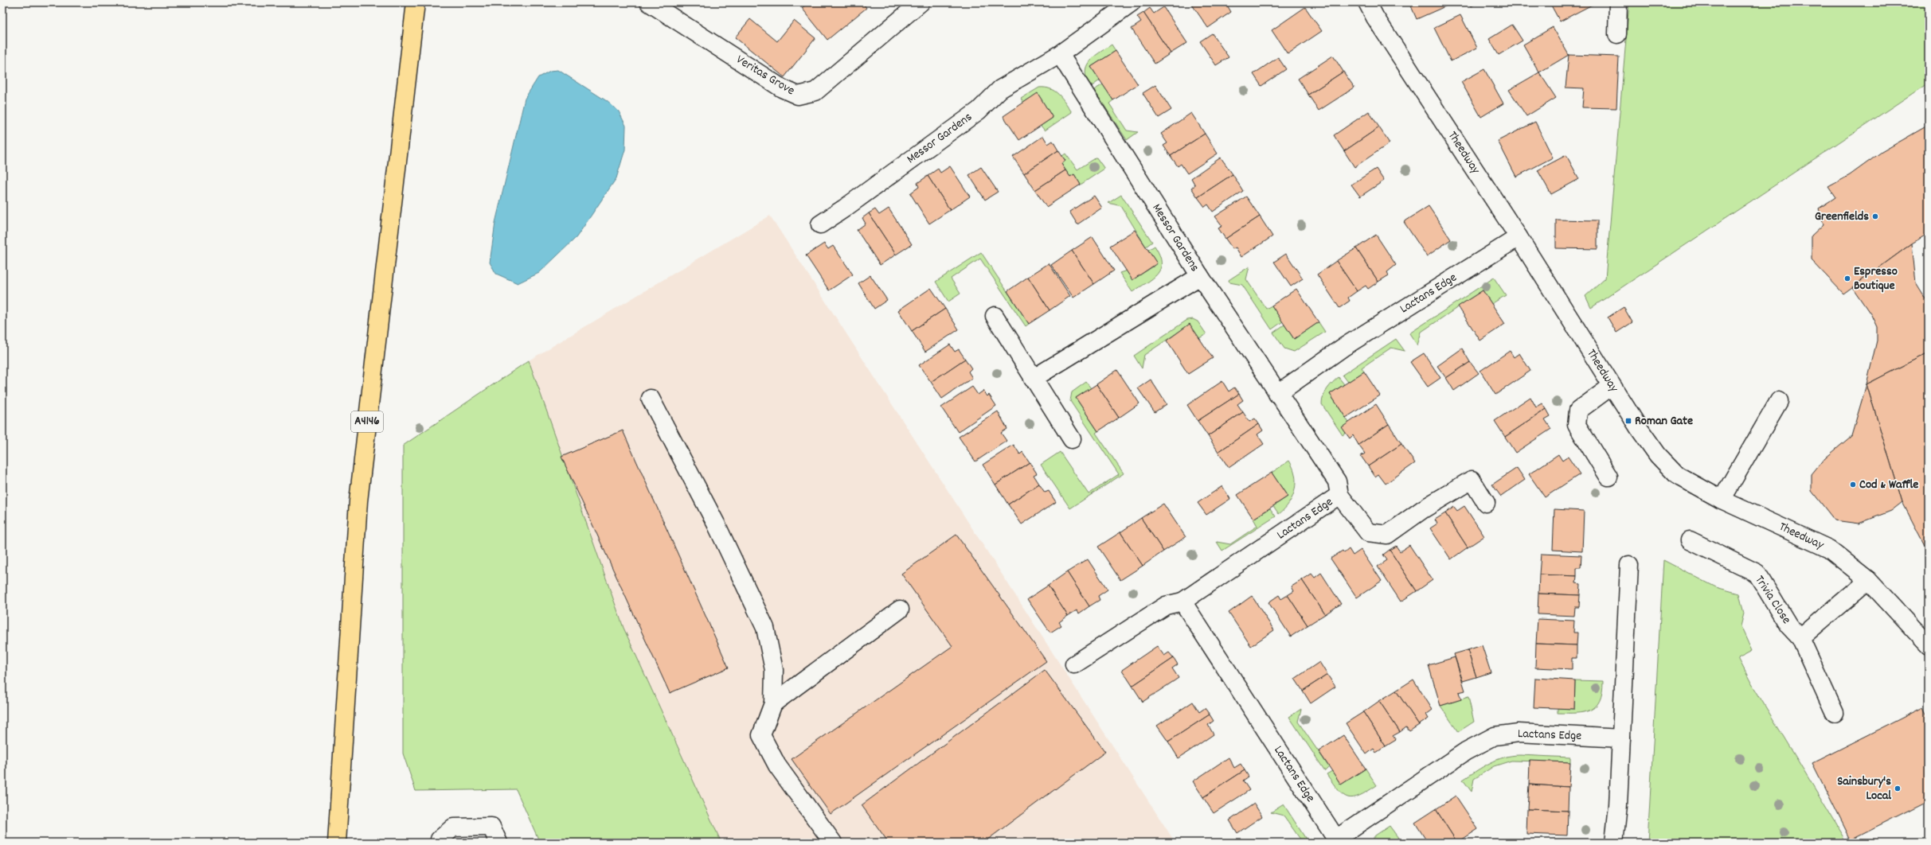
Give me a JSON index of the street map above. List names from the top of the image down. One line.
{"streets":{"highway":["A4146"],"street":["Veritas Grove","Messor Gardens","Theedway","Lactans Edge","Trivia Close"]},"crossings":[["Messor Gardens","Lactans Edge"],["Theedway","Lactans Edge"],["Theedway","Trivia Close"]],"places":{"other":["Greenfields","Espresso Boutique","Cod & Waffle","Sainsbury's Local"],"transit":["Roman Gate"]}}
